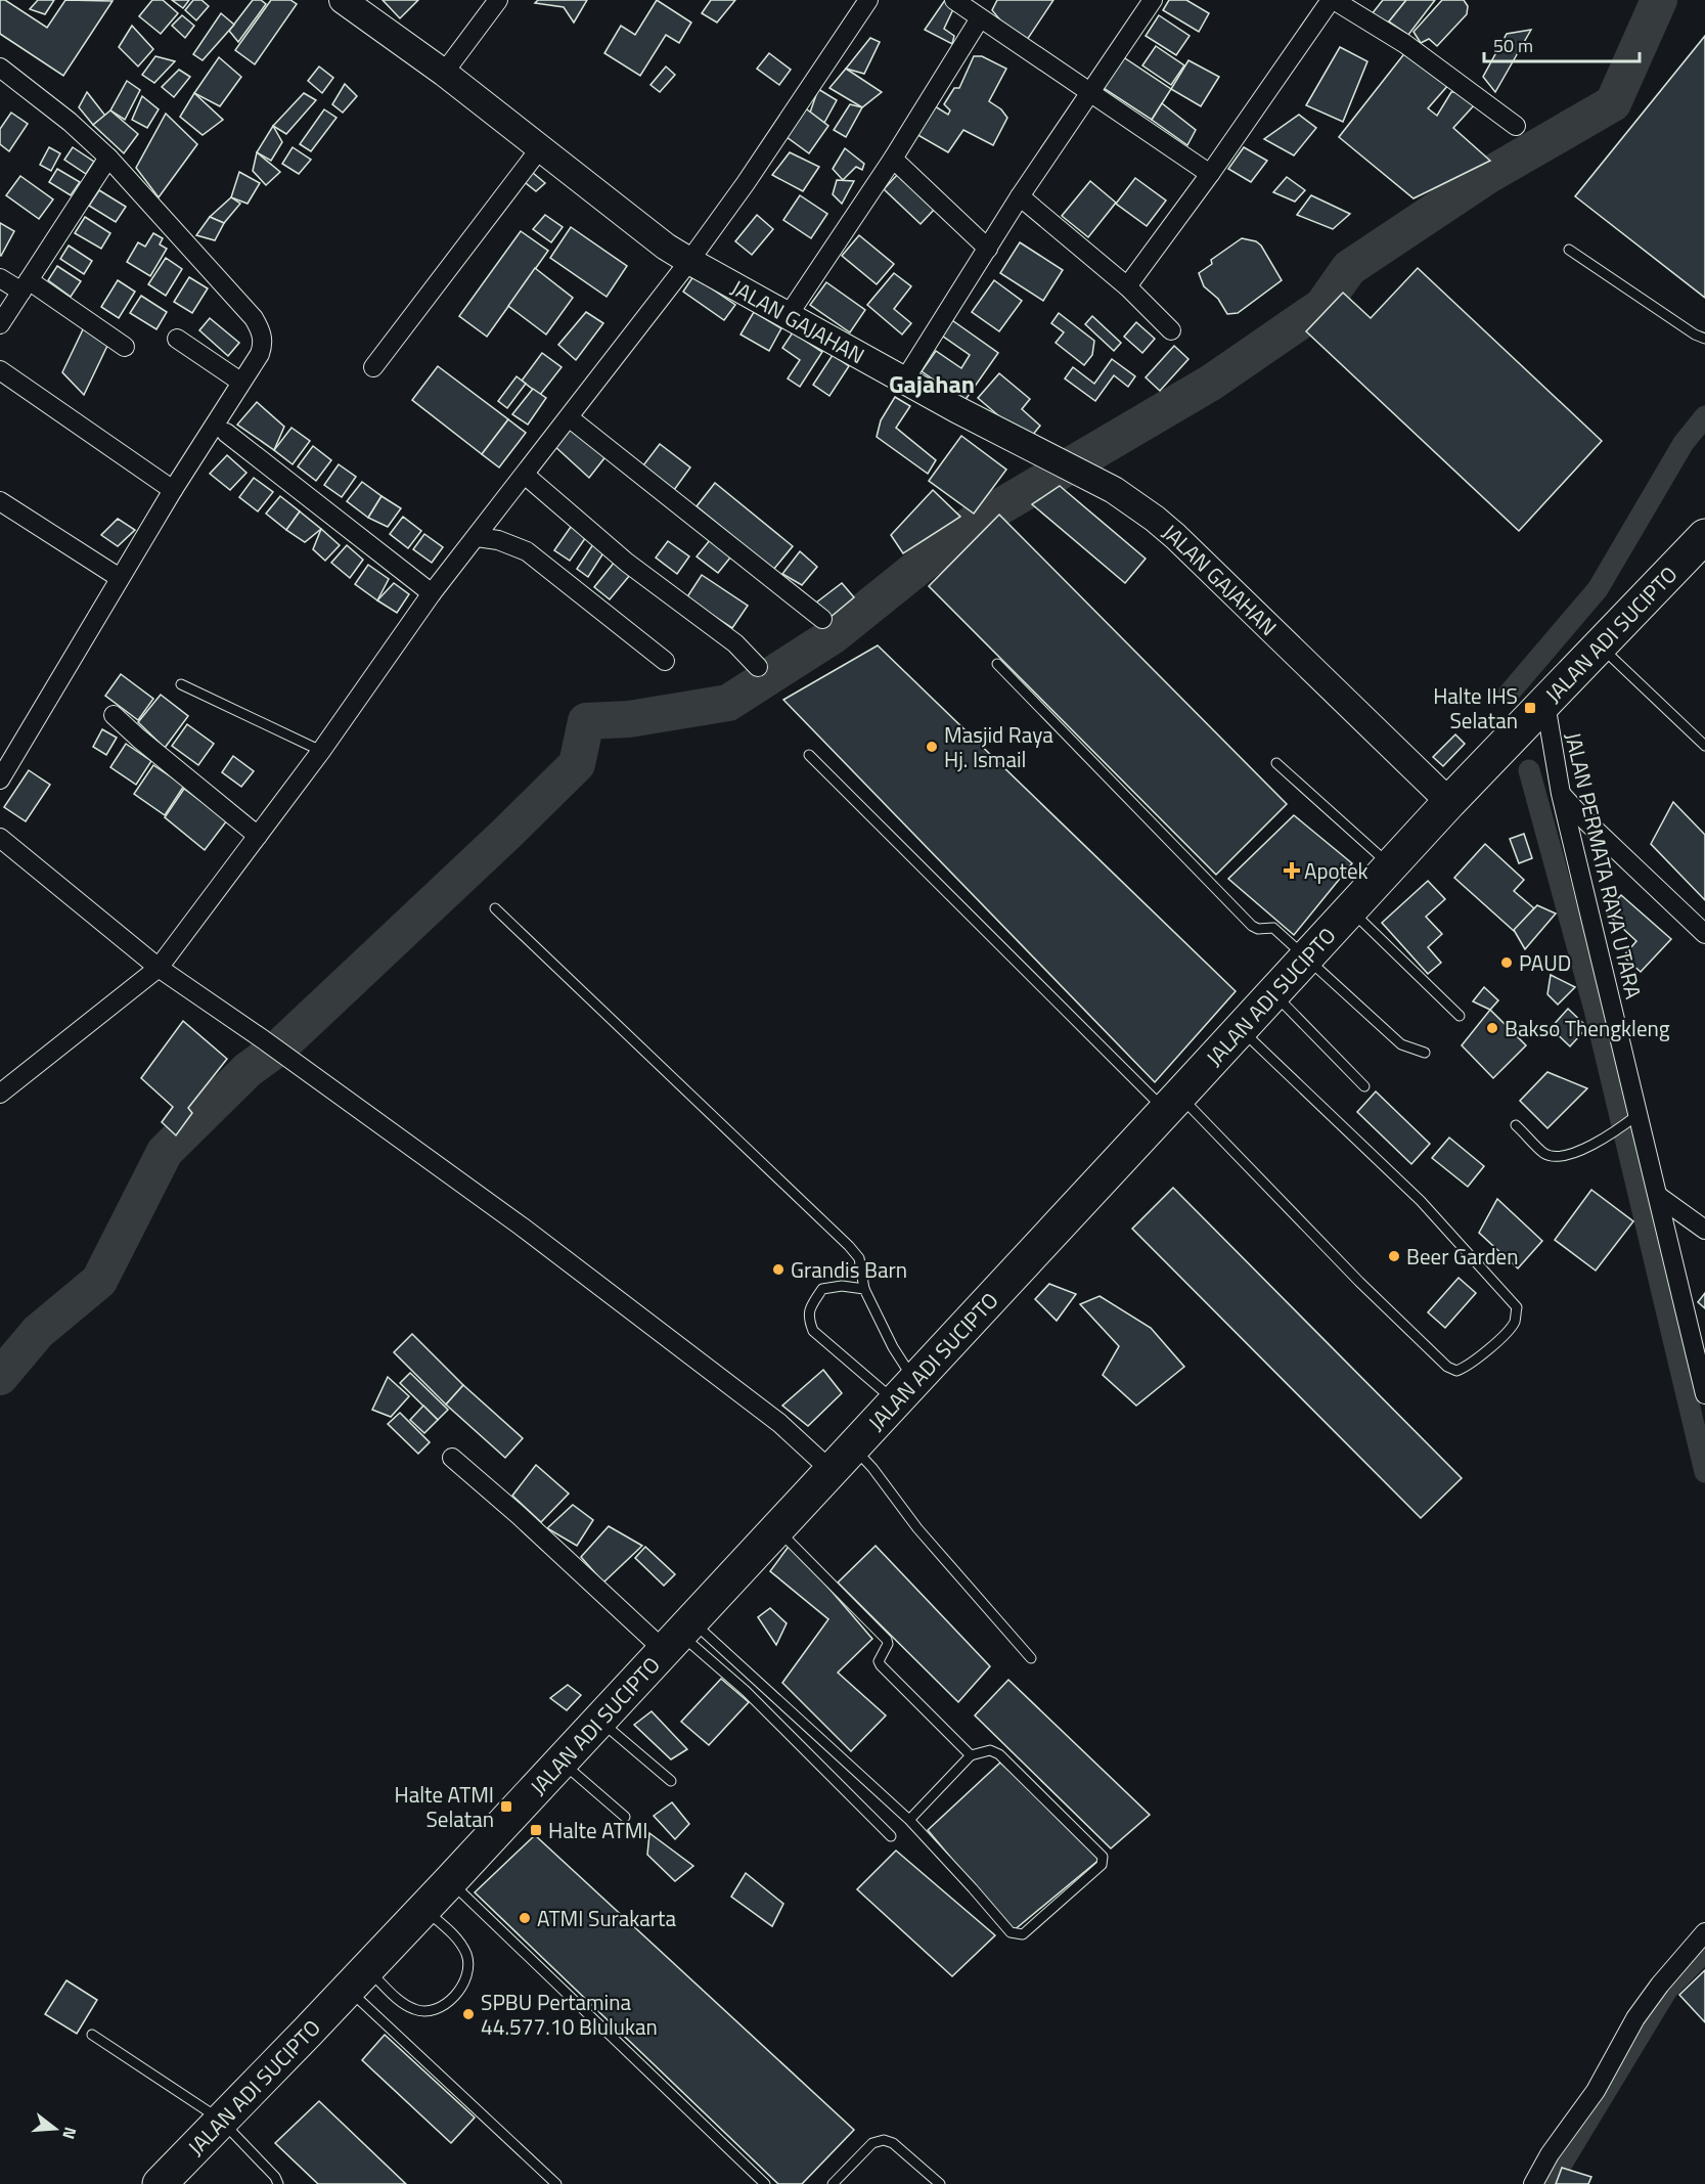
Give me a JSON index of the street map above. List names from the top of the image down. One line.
{"streets":{"highway":["JALAN ADI SUCIPTO"],"street":["JALAN GAJAHAN","JALAN PERMATA RAYA UTARA"]},"crossings":[["JALAN GAJAHAN","JALAN ADI SUCIPTO"],["JALAN ADI SUCIPTO","JALAN PERMATA RAYA UTARA"]],"districts":["Gajahan"],"places":{"transit":["Halte IHS Selatan","Halte ATMI Selatan","Halte ATMI"],"other":["Masjid Raya Hj. Ismail","PAUD","Bakso Thengkleng","Beer Garden","Grandis Barn","ATMI Surakarta","SPBU Pertamina 44.577.10 Blulukan"],"health":["Apotek"]},"scale_bar":"50 m","north":"right"}
